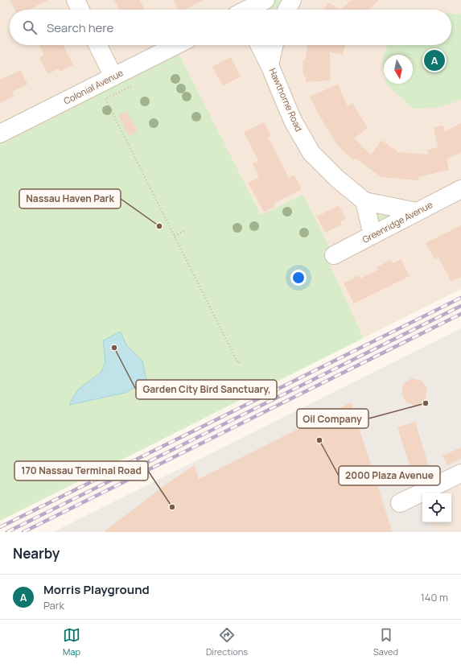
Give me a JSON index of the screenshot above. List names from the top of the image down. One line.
{"streets":{"street":["Colonial Avenue","Hawthorne Road","Greenridge Avenue"]},"crossings":[["Hawthorne Road","Greenridge Avenue"]],"places":["Nassau Haven Park","Garden City Bird Sanctuary,","Oil Company","2000 Plaza Avenue","170 Nassau Terminal Road"],"north":"bottom","page":{"search":"Search here","pins":"A","heading":"Nearby","list":[{"mark":"A","name":"Morris Playground","note":"Park","value":"140 m"}],"nav":["Map","Directions","Saved"]}}
